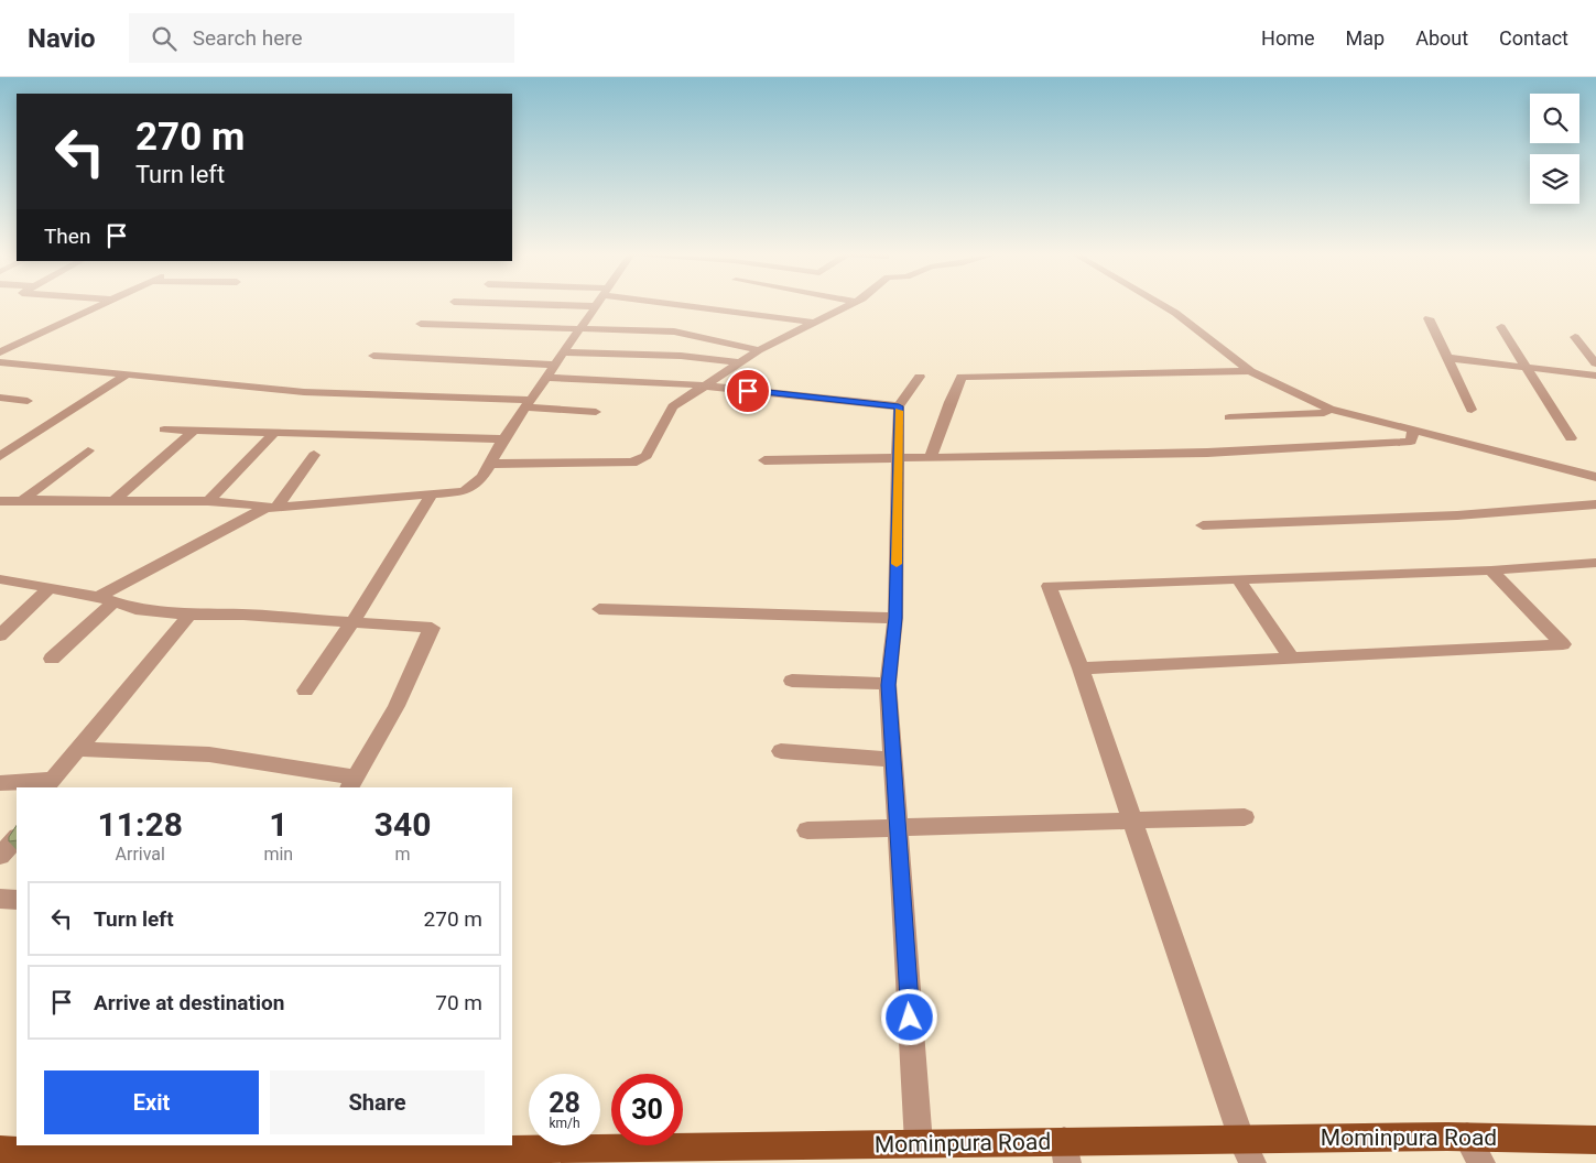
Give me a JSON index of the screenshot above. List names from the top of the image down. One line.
{"streets":{"main road":["Mominpura Road"]},"page":{"header":"Navio","search":"Search here","nav":["Home","Map","About","Contact"],"turn":["270 m","Turn left"],"then":"Then","eta":["11:28","Arrival","1","min","340","m"],"list":[{"name":"Turn left","value":"270 m"},{"name":"Arrive at destination","value":"70 m"}],"buttons":["Exit","Share"],"speed":"28 km/h","limit":"30"}}
